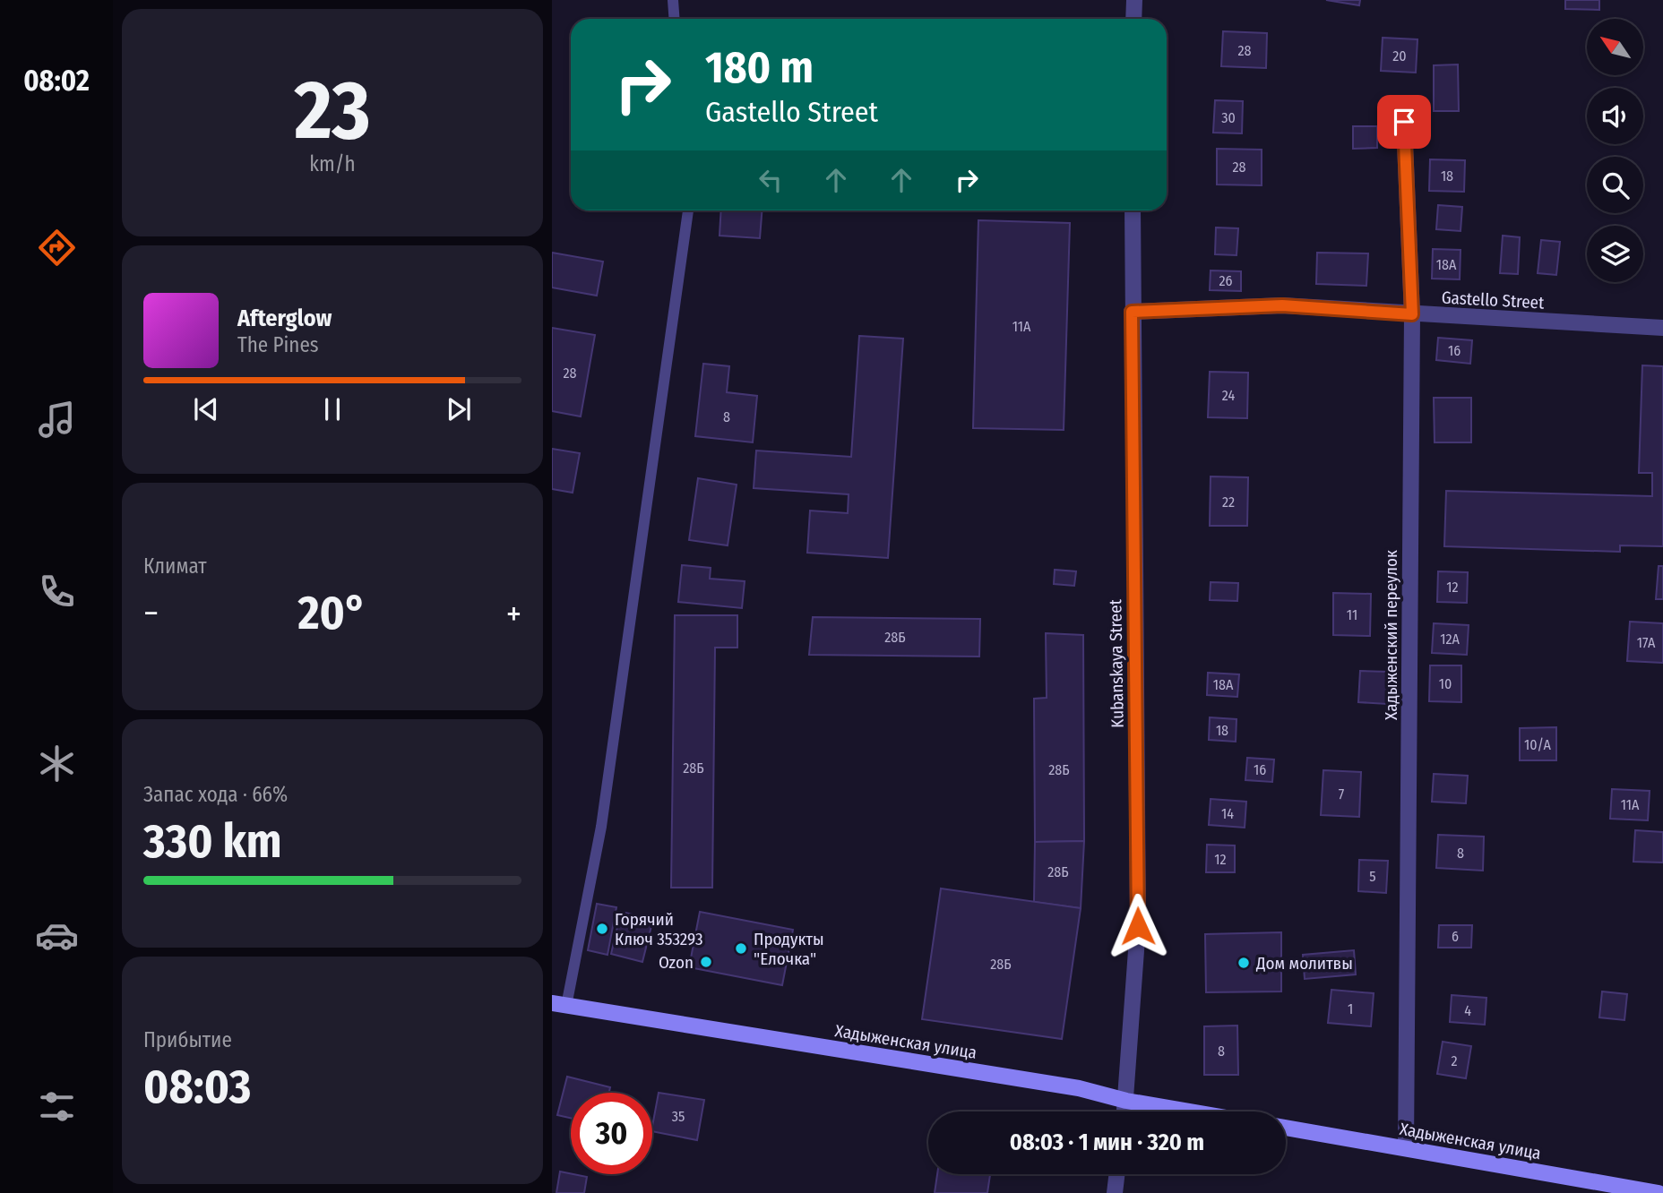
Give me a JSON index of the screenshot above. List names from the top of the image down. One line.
{"streets":{"main road":["Хадыженская улица"],"street":["Gastello Street","Хадыженский переулок","Kubanskaya Street"]},"crossings":[["Gastello Street","Хадыженский переулок"],["Gastello Street","Kubanskaya Street"],["Хадыженский переулок","Хадыженская улица"],["Kubanskaya Street","Хадыженская улица"]],"places":["Горячий Ключ 353293","Продукты \"Елочка\"","Ozon","Дом молитвы"],"house_numbers":["28","20","30","28","18","18А","26","11А","16","28","24","8","22","12","11","28Б","12А","17А","10","18А","18","10/А","28Б","28Б","16","7","11А","14","8","12","28Б","5","6","28Б","1","4","8","2","35"],"north":"top left","page":{"tabs":"08:02","tile":[["23","km/h"],"Климат",["Запас хода · 66%","330 km"],["Прибытие","08:03"]],"turn":["180 m","Gastello Street"],"song":["Afterglow","The Pines"],"heat":["−","20°","+"],"limit":"30","trip":"08:03 · 1 мин · 320 m"}}
